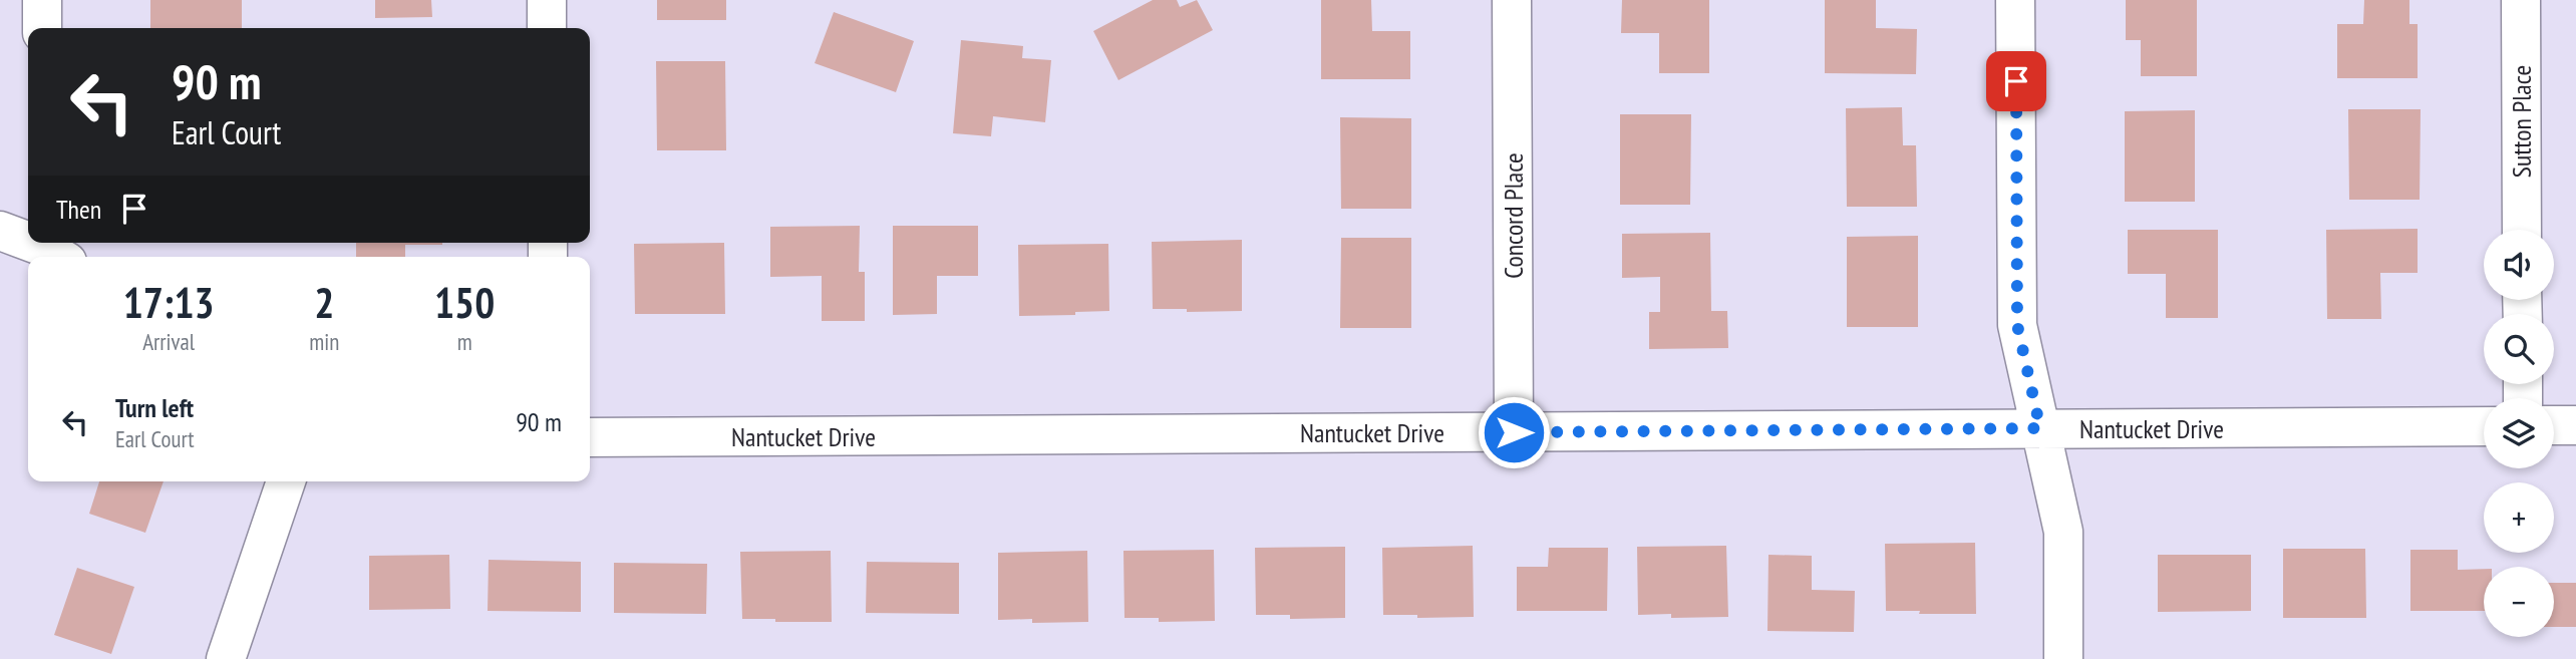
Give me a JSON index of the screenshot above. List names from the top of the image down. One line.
{"streets":{"street":["Sutton Place","Concord Place","Nantucket Drive"]},"crossings":[["Concord Place","Nantucket Drive"]],"page":{"turn":["90 m","Earl Court"],"then":"Then","map_buttons":["+","−"],"eta":["17:13","Arrival","2","min","150","m"],"list":[{"name":"Turn left","note":"Earl Court","value":"90 m"}]}}
